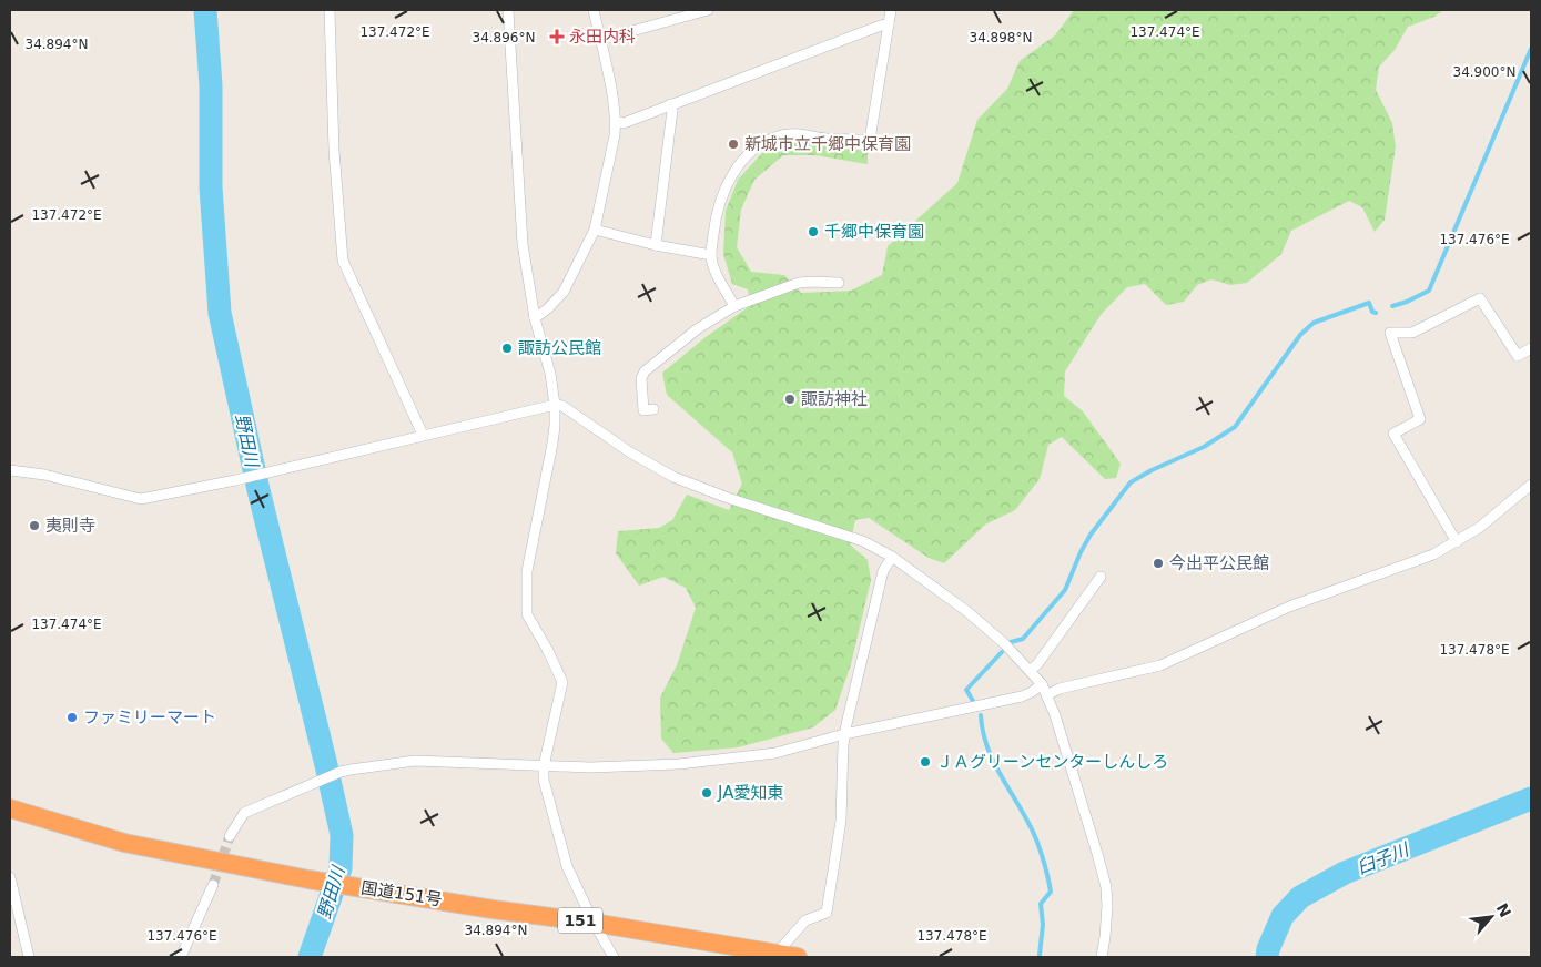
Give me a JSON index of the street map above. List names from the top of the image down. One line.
{"streets":{"highway":["国道151号","151"]},"water":["野田川","臼子川"],"places":{"health":["永田内科"],"other":["新城市立千郷中保育園","千郷中保育園","諏訪公民館","諏訪神社","夷則寺","今出平公民館","ファミリーマート","ＪＡグリーンセンターしんしろ","JA愛知東"]},"north":"top right","coordinates":["137.472°E","137.474°E","34.896°N","34.898°N","34.894°N","34.900°N","137.476°E","137.478°E"]}
